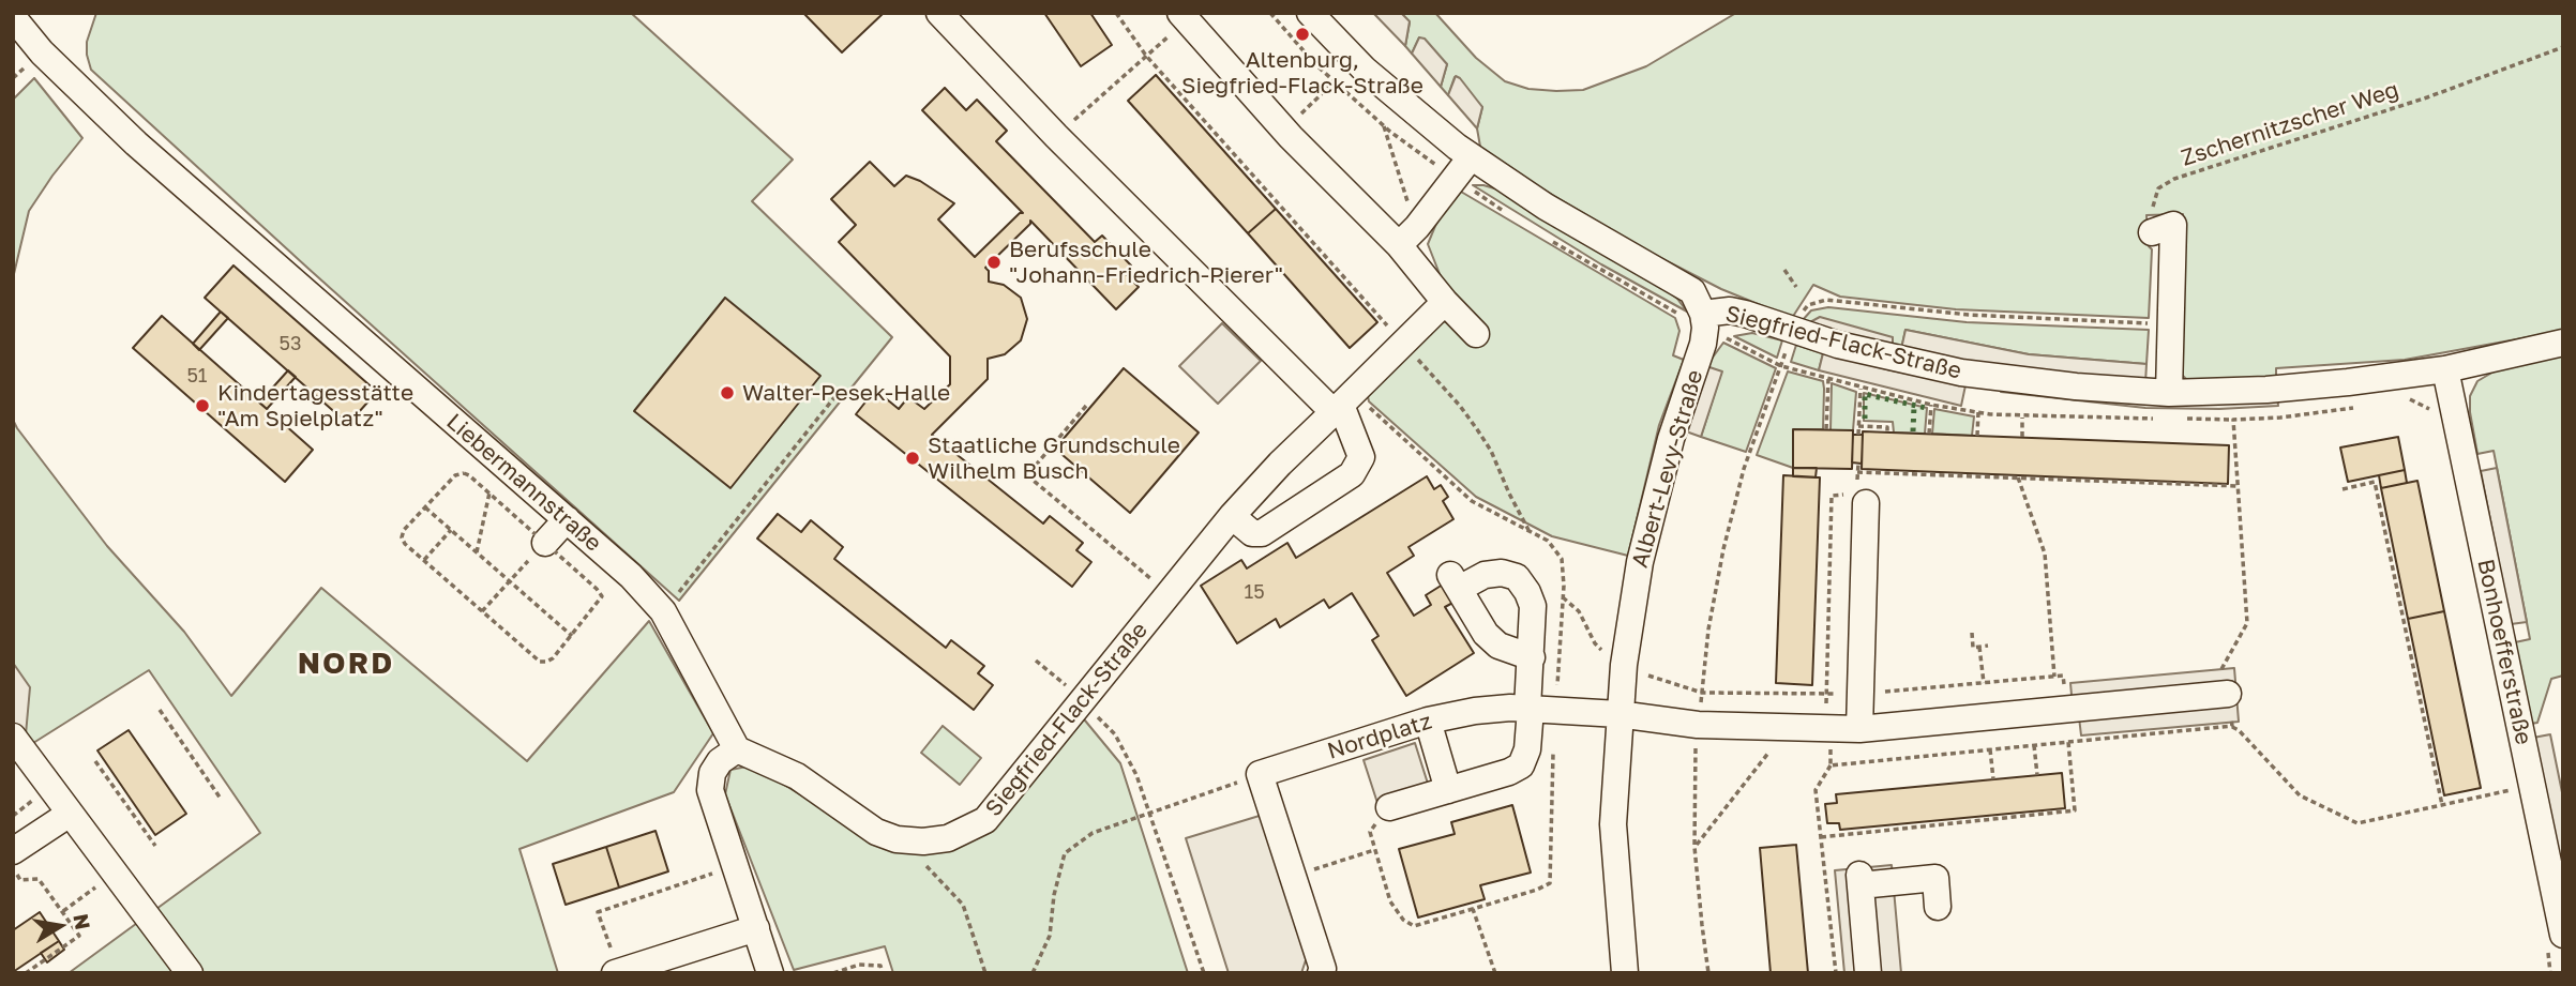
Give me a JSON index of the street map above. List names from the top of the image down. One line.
{"streets":{"street":["Siegfried-Flack-Straße","Albert-Levy-Straße","Liebermannstraße","Bonhoefferstraße","Nordplatz"],"path":["Zschernitzscher Weg"]},"crossings":[["Siegfried-Flack-Straße","Albert-Levy-Straße"],["Siegfried-Flack-Straße","Liebermannstraße"],["Siegfried-Flack-Straße","Bonhoefferstraße"],["Albert-Levy-Straße","Nordplatz"]],"districts":["NORD"],"places":["Altenburg, Siegfried-Flack-Straße","Berufsschule \"Johann-Friedrich-Pierer\"","Walter-Pesek-Halle","Kindertagesstätte \"Am Spielplatz\"","Staatliche Grundschule Wilhelm Busch"],"house_numbers":["53","51","15"],"north":"right"}
